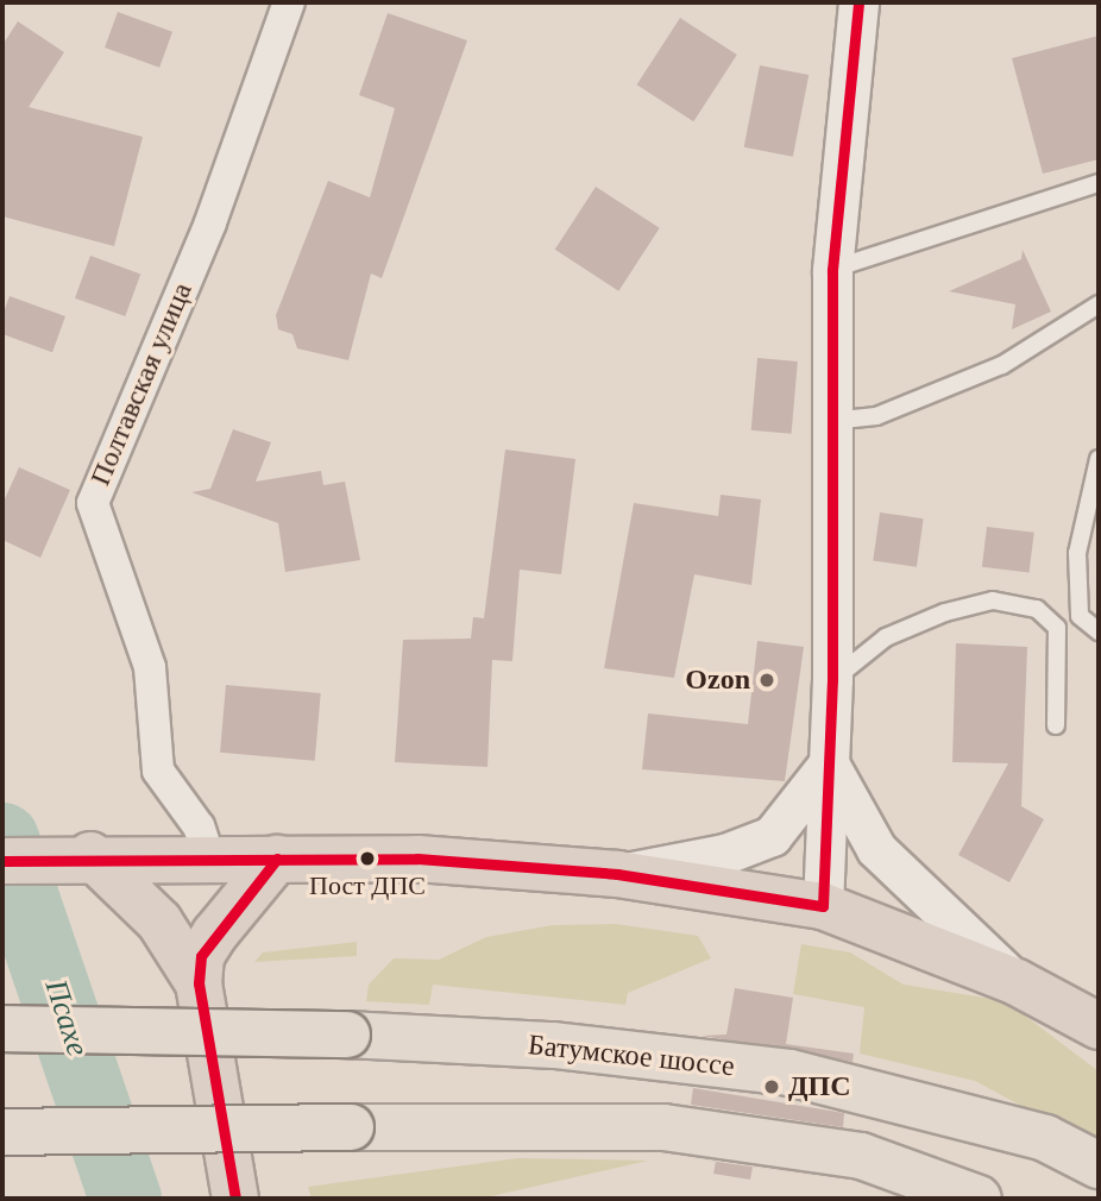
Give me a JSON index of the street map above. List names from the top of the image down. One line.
{"streets":{"main road":["Батумское шоссе"],"street":["Полтавская улица"]},"water":["Псахе"],"places":["Ozon","Пост ДПС","ДПС"]}
